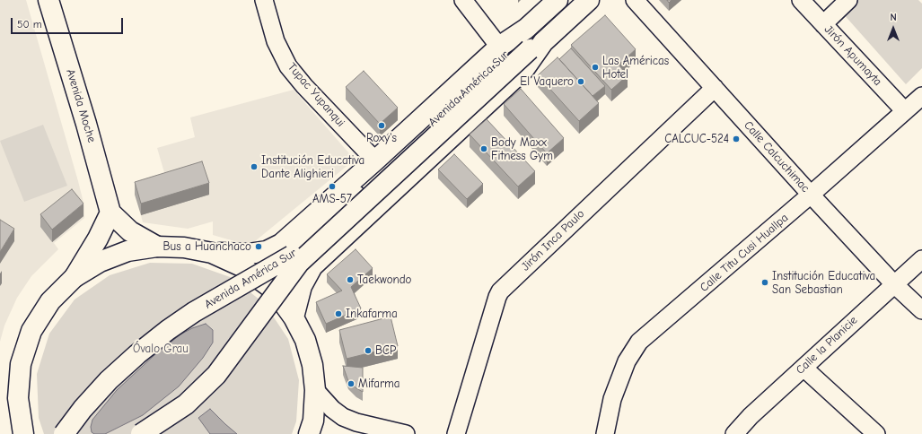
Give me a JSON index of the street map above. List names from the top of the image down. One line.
{"streets":{"main road":["Avenida América Sur","Avenida Moche"],"street":["Jirón Apumayta","Tupac Yupanqui","Calle Calcuchimac","Jirón Inca Paulo","Calle Titu Cusi Huallpa","Calle la Planicie"]},"crossings":[["Jirón Apumayta","Calle Titu Cusi Huallpa"],["Avenida América Sur","Tupac Yupanqui"],["Calle Calcuchimac","Jirón Inca Paulo"],["Calle Calcuchimac","Calle Titu Cusi Huallpa"],["Calle Calcuchimac","Calle la Planicie"]],"parks":["Óvalo Grau"],"places":["Las Américas Hotel","El Vaquero","Roxy's","CALCUC-524","Body Maxx Fitness Gym","Institución Educativa Dante Alighieri","AMS-57","Bus a Huanchaco","Taekwondo","Institución Educativa San Sebastian","Inkafarma","BCP","Mifarma"],"scale_bar":"50 m","north":"top"}
